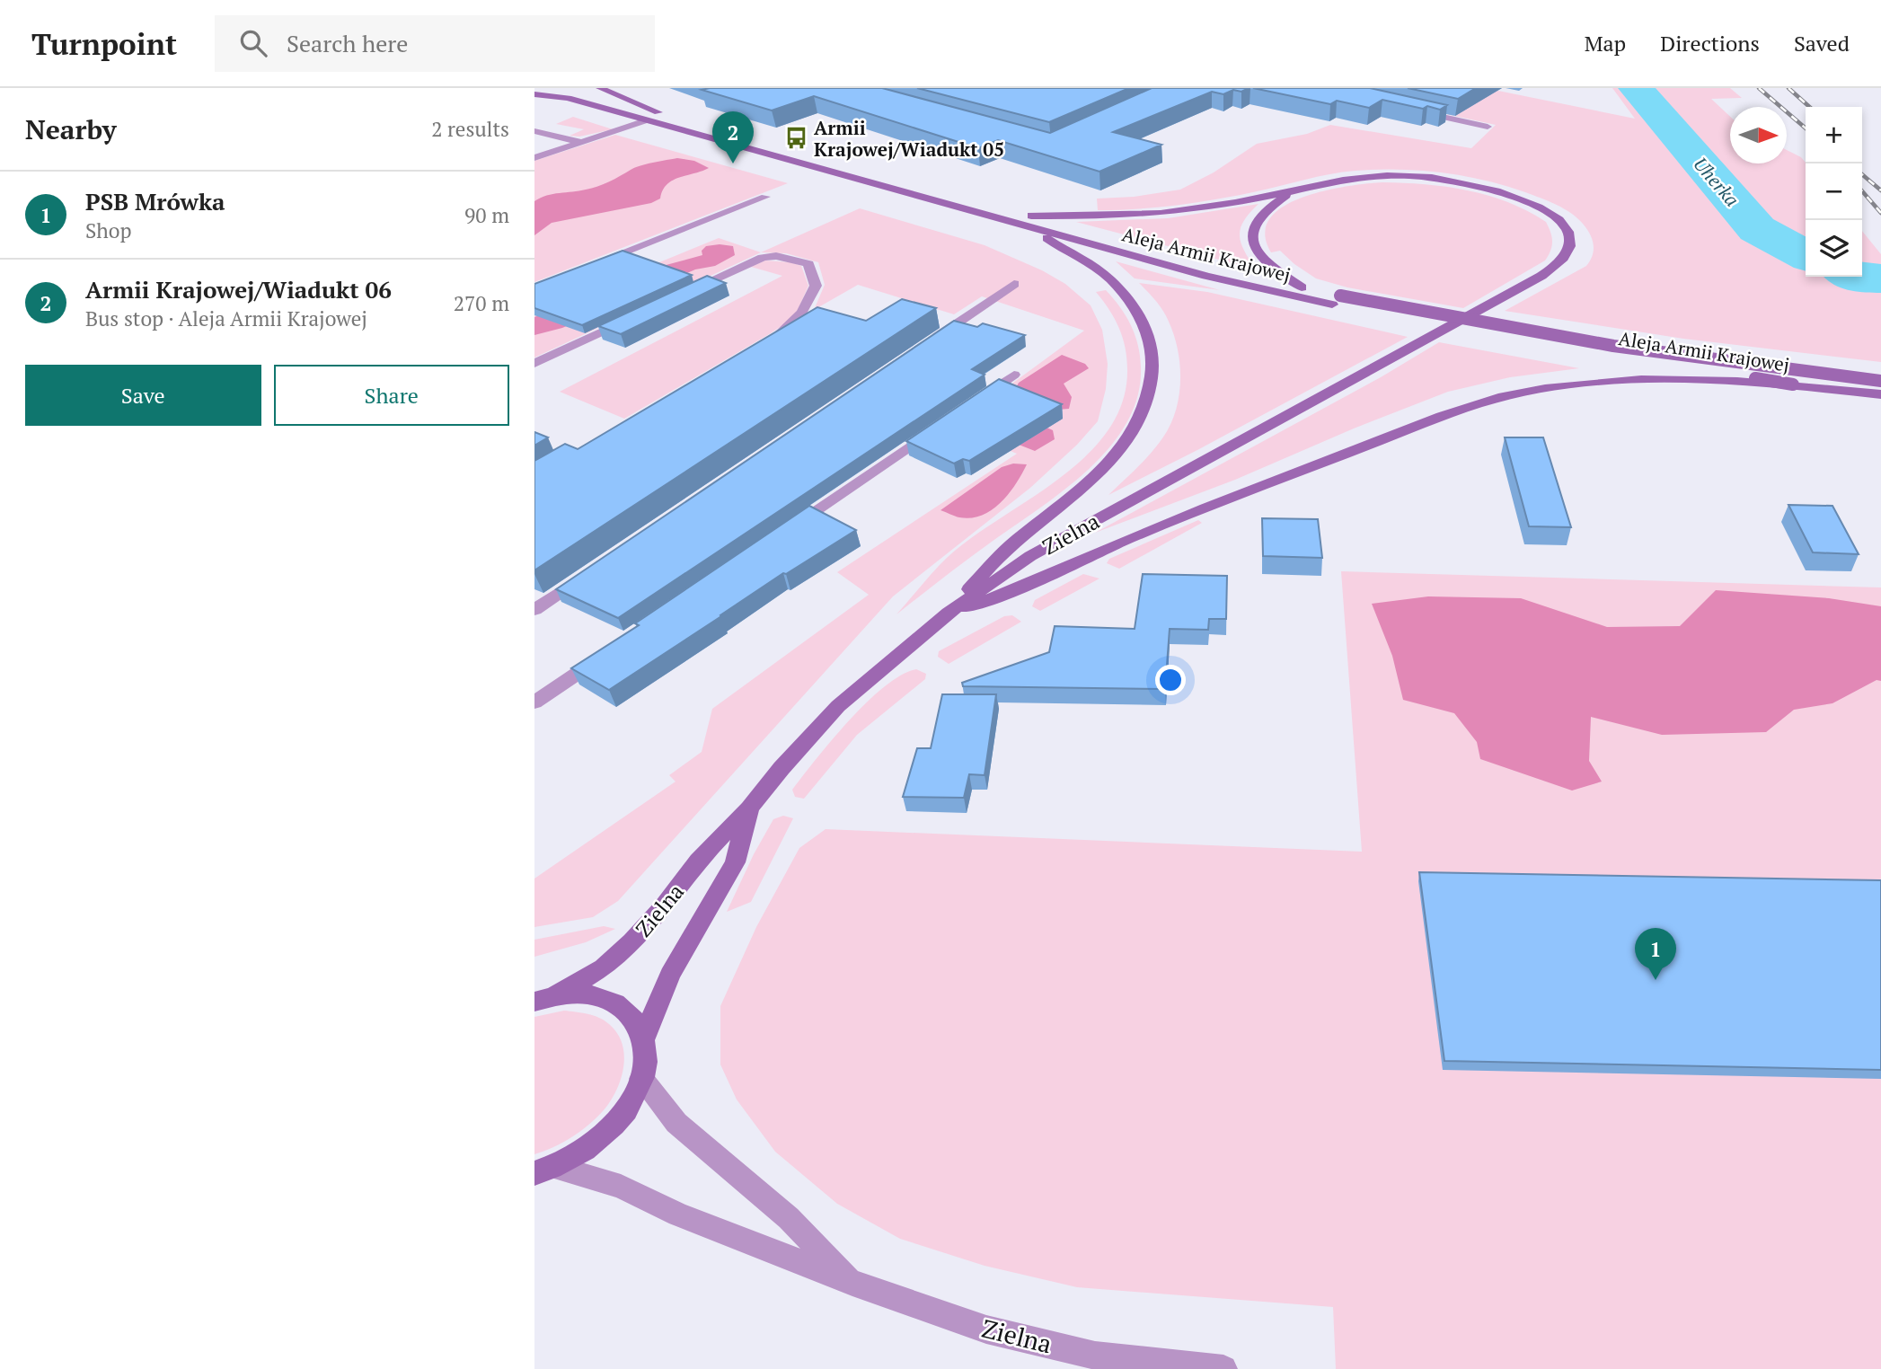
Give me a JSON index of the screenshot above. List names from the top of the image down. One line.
{"streets":{"main road":["Aleja Armii Krajowej","Zielna"]},"crossings":[["Aleja Armii Krajowej","Zielna"]],"water":["Uherka"],"places":{"bus stop":["Armii Krajowej/Wiadukt 05"]},"north":"right","page":{"header":"Turnpoint","search":"Search here","nav":["Map","Directions","Saved"],"heading":["Nearby","2 results"],"map_buttons":["+","−"],"pins":["2","1"],"list":[{"mark":"1","name":"PSB Mrówka","note":"Shop","value":"90 m"},{"mark":"2","name":"Armii Krajowej/Wiadukt 06","note":"Bus stop · Aleja Armii Krajowej","value":"270 m"}],"buttons":["Save","Share"]}}
